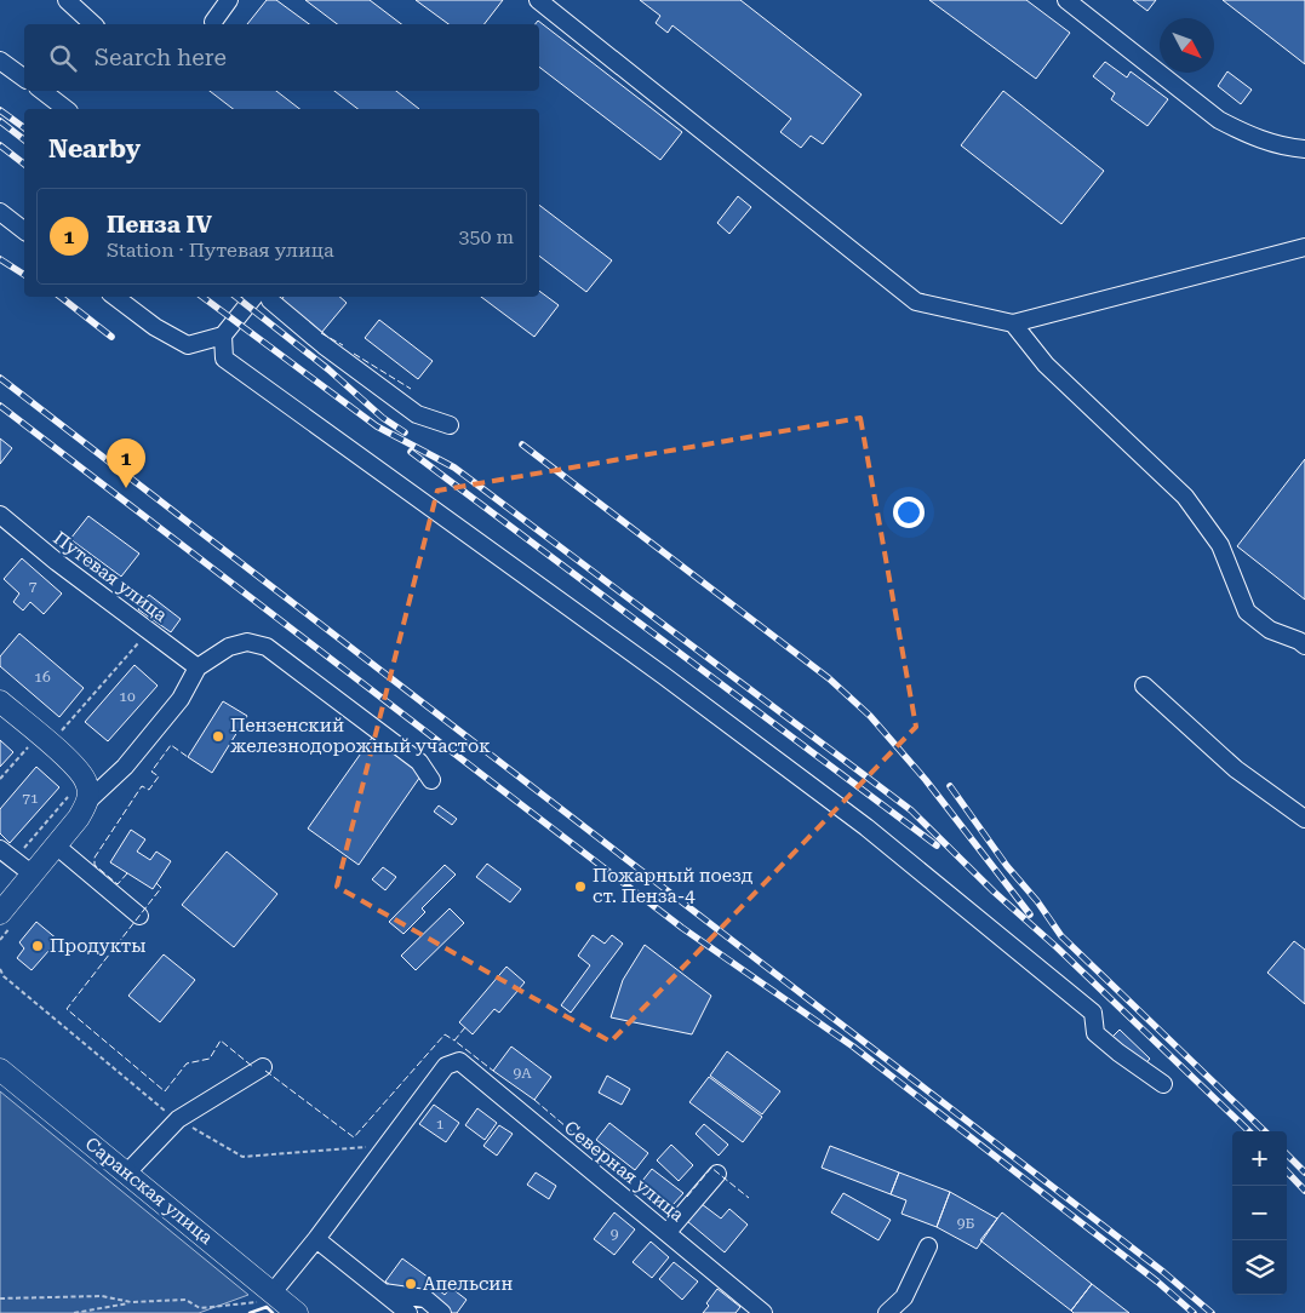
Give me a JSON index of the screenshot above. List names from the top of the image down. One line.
{"streets":{"main road":["Саранская улица"],"street":["Путевая улица","Северная улица"]},"places":["Пензенский железнодорожный участок","Пожарный поезд ст. Пенза-4","Продукты","Апельсин"],"house_numbers":["7","16","10","71","9А","1","9Б","9"],"north":"bottom right","page":{"search":"Search here","heading":"Nearby","list":[{"mark":"1","name":"Пенза IV","note":"Station · Путевая улица","value":"350 m"}],"pins":"1","map_buttons":["+","−"]}}
